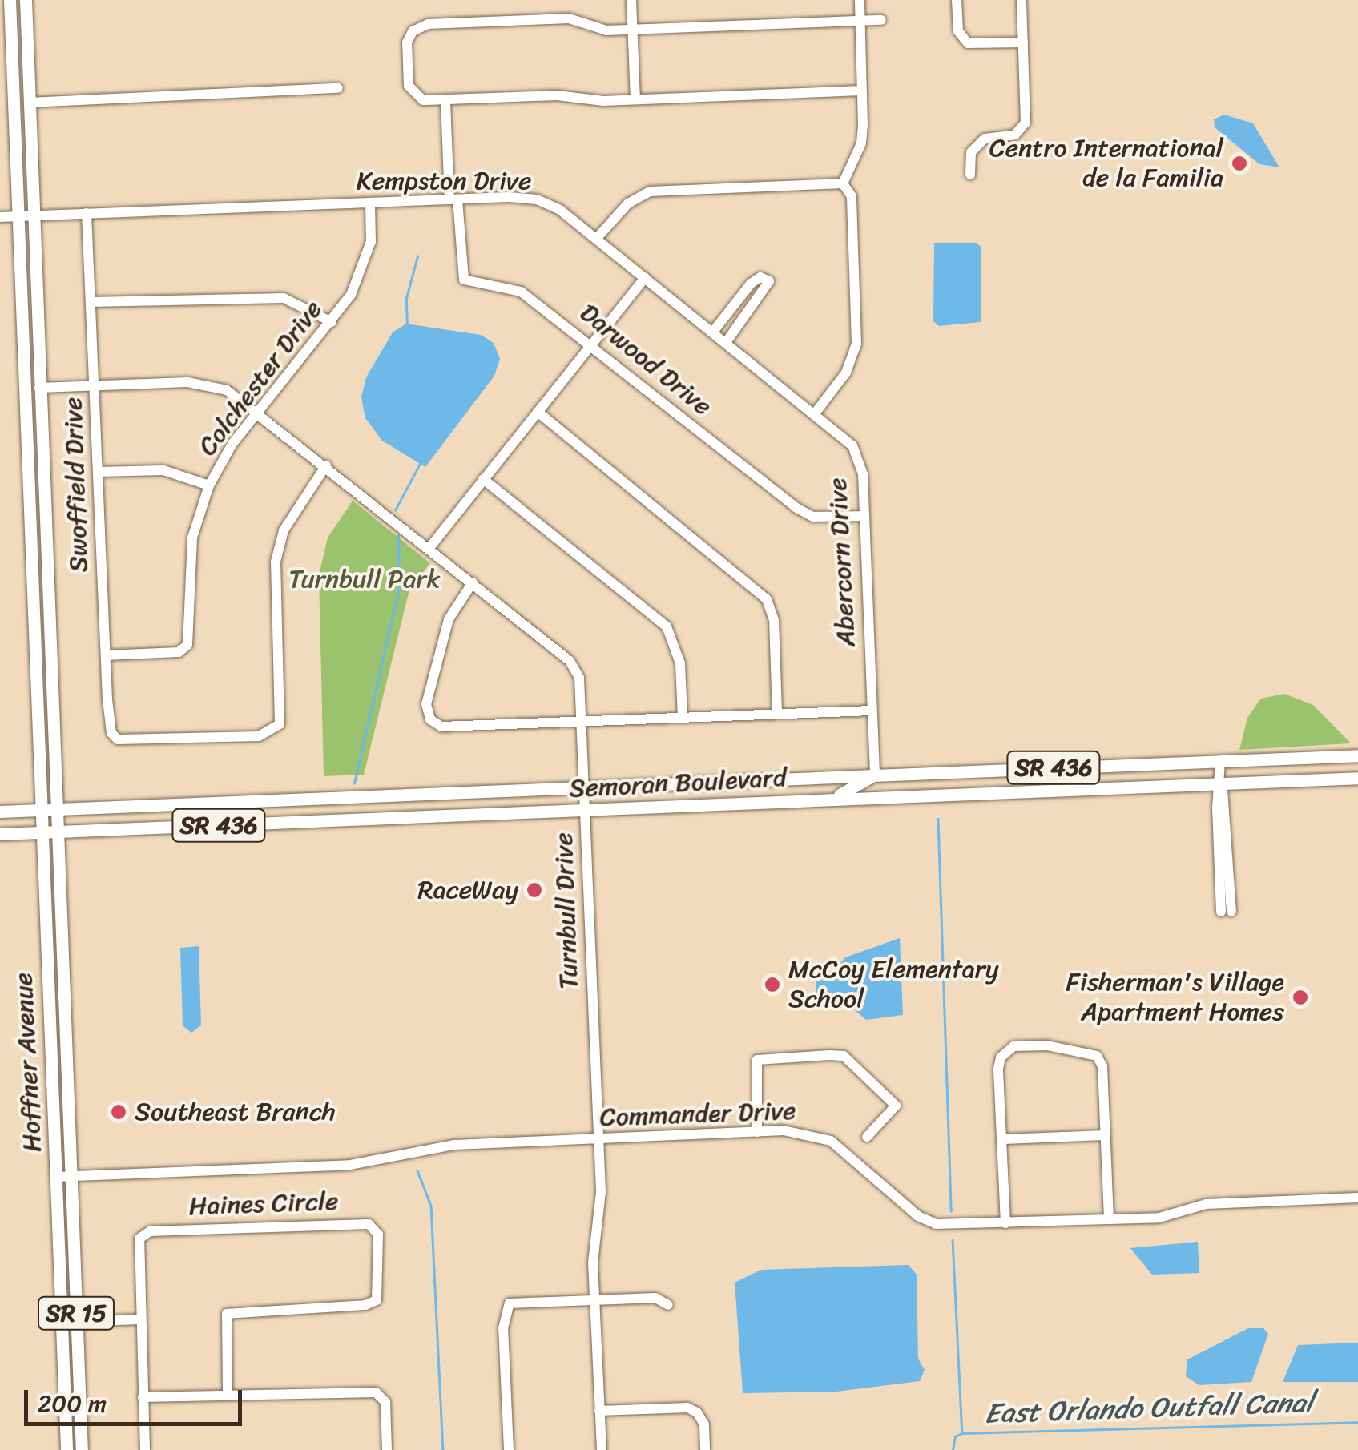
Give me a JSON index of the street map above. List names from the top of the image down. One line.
{"streets":{"main road":["SR 436","Semoran Boulevard","Hoffner Avenue","SR 15"],"street":["Kempston Drive","Darwood Drive","Colchester Drive","Swoffield Drive","Abercorn Drive","Turnbull Drive","Commander Drive","Haines Circle"]},"crossings":[["Kempston Drive","Darwood Drive"],["Kempston Drive","Colchester Drive"],["Kempston Drive","Swoffield Drive"],["Kempston Drive","Abercorn Drive"],["Kempston Drive","Hoffner Avenue"],["Darwood Drive","Abercorn Drive"],["Colchester Drive","Swoffield Drive"],["Colchester Drive","Turnbull Drive"],["Swoffield Drive","Turnbull Drive"],["Abercorn Drive","Semoran Boulevard"],["Semoran Boulevard","Turnbull Drive"],["Semoran Boulevard","Hoffner Avenue"],["Turnbull Drive","Hoffner Avenue"],["Turnbull Drive","Commander Drive"],["Hoffner Avenue","Commander Drive"]],"water":["East Orlando Outfall Canal"],"parks":["Turnbull Park"],"places":["Centro International de la Familia","RaceWay","McCoy Elementary School","Fisherman's Village Apartment Homes","Southeast Branch"],"scale_bar":"200 m"}
